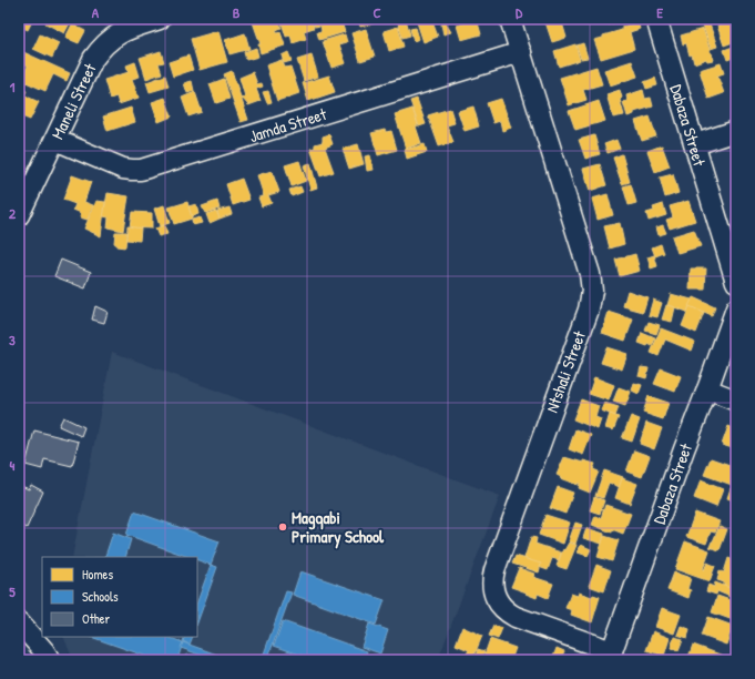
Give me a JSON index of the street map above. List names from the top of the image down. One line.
{"streets":{"street":["Maneli Street","Jamda Street","Dabaza Street","Ntshali Street"]},"crossings":[["Maneli Street","Jamda Street"],["Jamda Street","Ntshali Street"],["Dabaza Street","Ntshali Street"]],"places":["Magqabi Primary School"],"legend":["Homes","Schools","Other"],"grid":{"columns":["A","B","C","D","E"],"rows":["1","2","3","4","5"]}}
